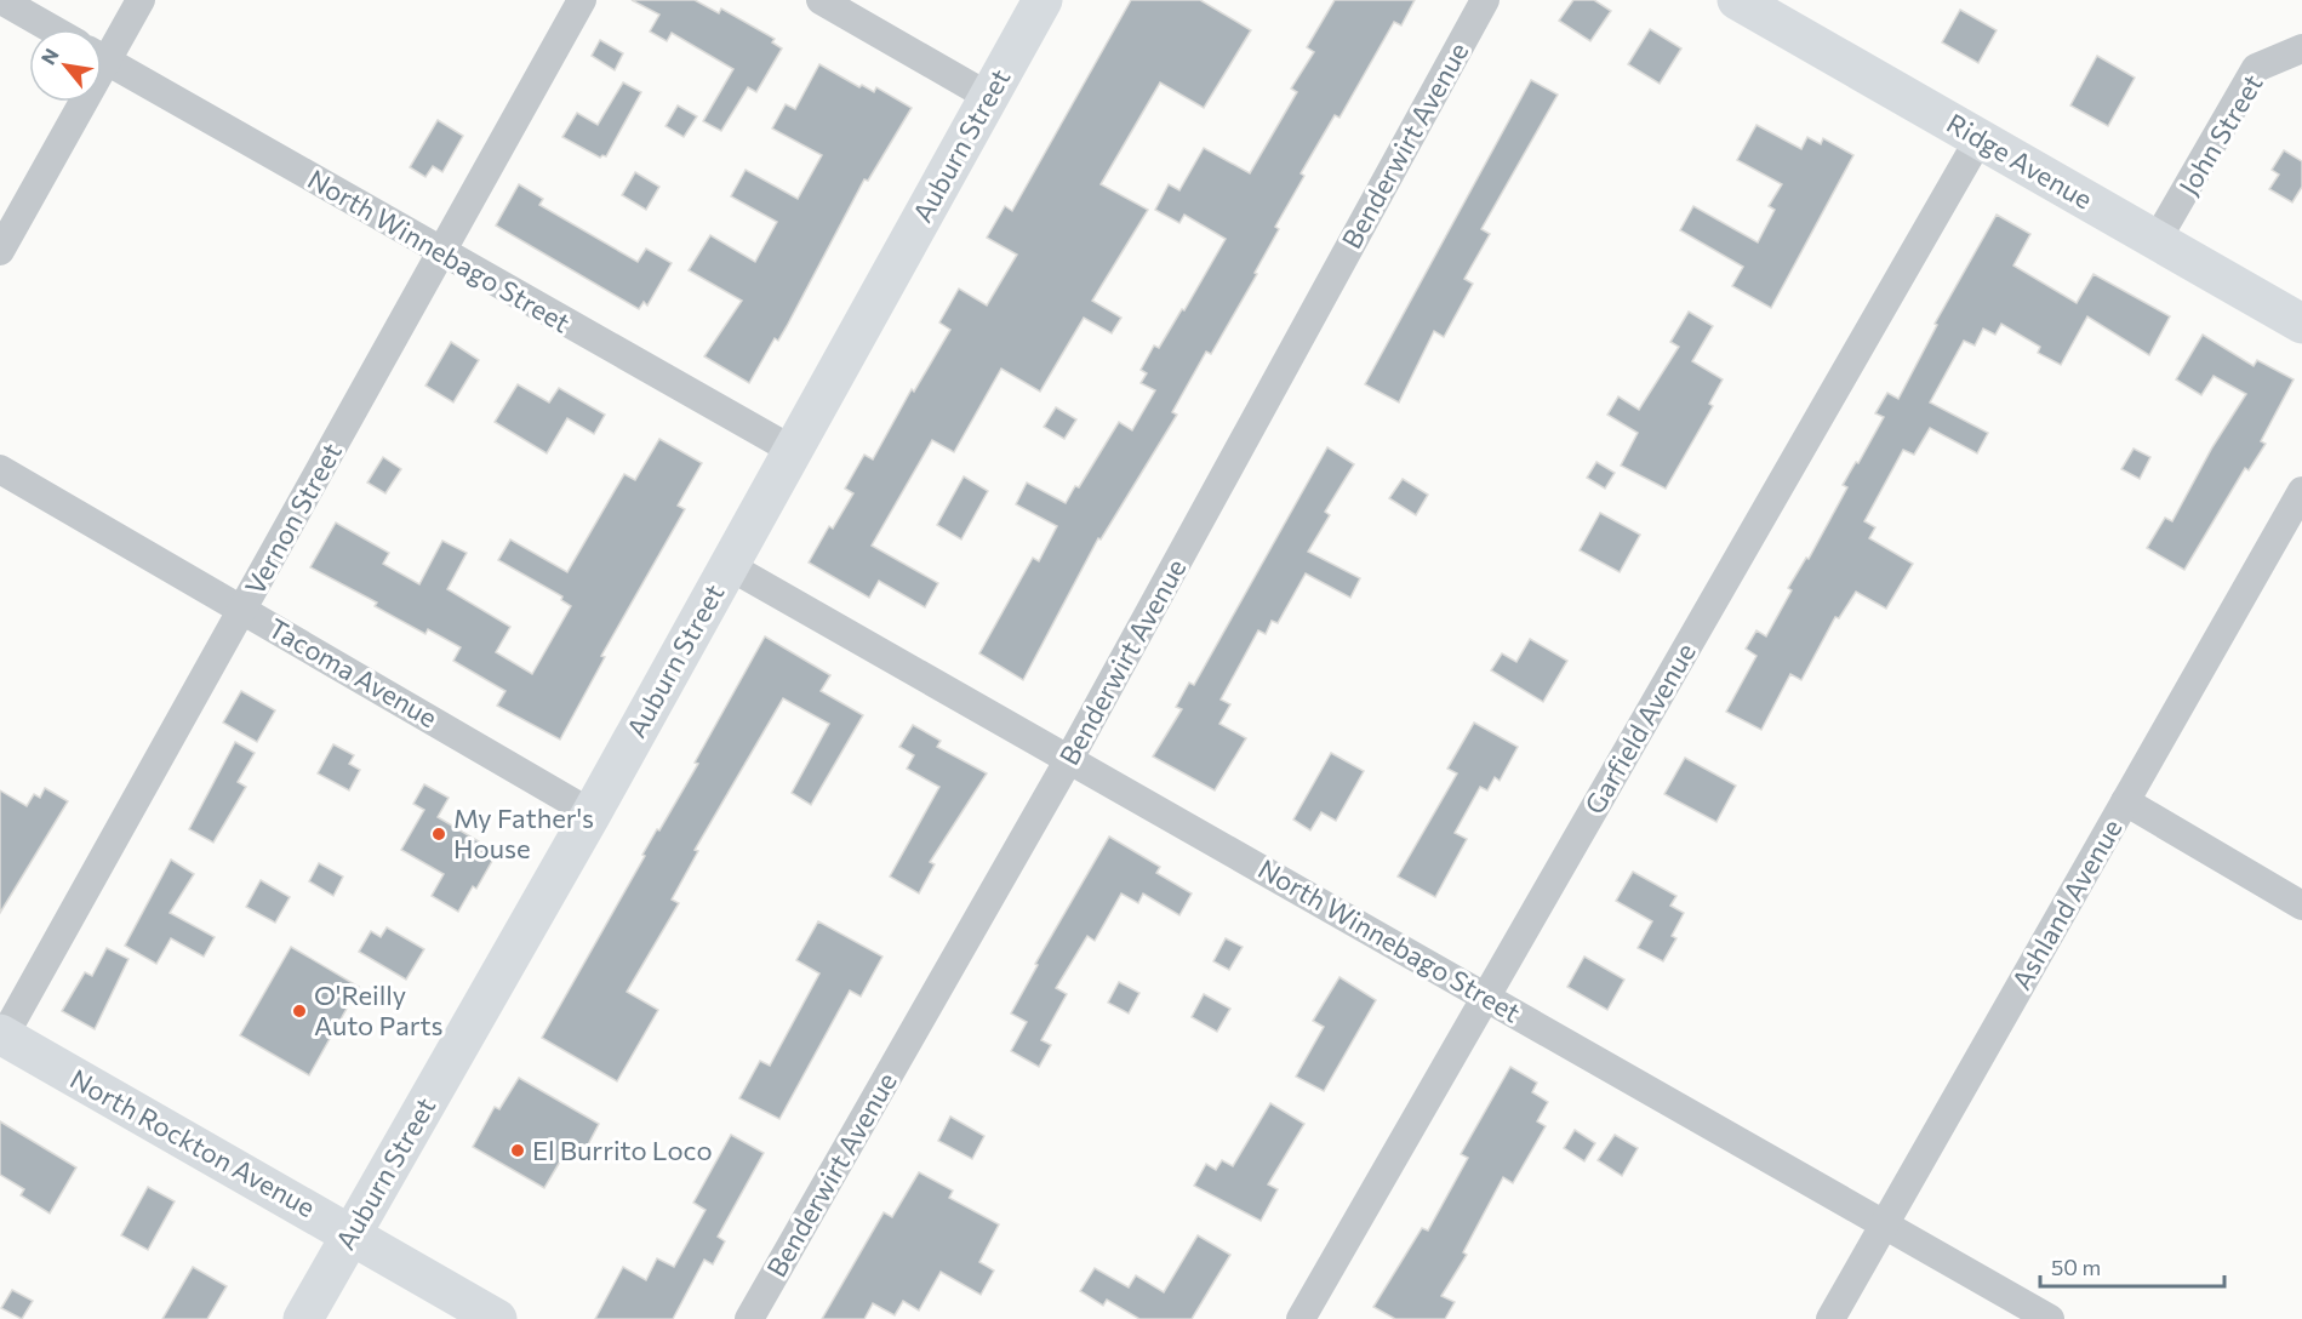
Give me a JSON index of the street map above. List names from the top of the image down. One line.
{"streets":{"main road":["Auburn Street","Ridge Avenue","North Rockton Avenue"],"street":["John Street","Benderwirt Avenue","North Winnebago Street","Vernon Street","Tacoma Avenue","Garfield Avenue","Ashland Avenue"]},"crossings":[["John Street","Ridge Avenue"],["Auburn Street","North Winnebago Street"],["Auburn Street","Tacoma Avenue"],["Auburn Street","North Rockton Avenue"],["Benderwirt Avenue","North Winnebago Street"],["Ridge Avenue","Garfield Avenue"],["North Winnebago Street","Vernon Street"],["North Winnebago Street","Garfield Avenue"],["North Winnebago Street","Ashland Avenue"],["Vernon Street","Tacoma Avenue"],["Vernon Street","North Rockton Avenue"]],"places":["My Father's House","O'Reilly Auto Parts","El Burrito Loco"],"scale_bar":"50 m","north":"top left"}
